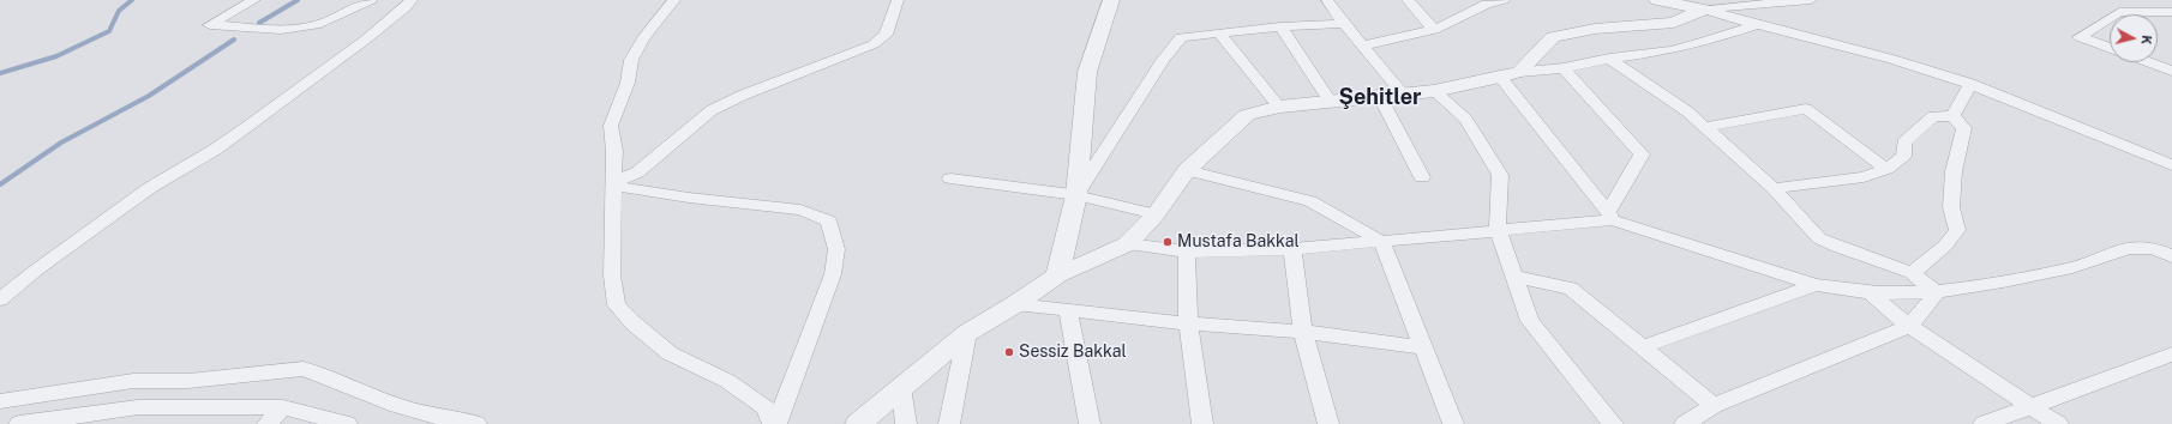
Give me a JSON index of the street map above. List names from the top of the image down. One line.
{"districts":["Şehitler"],"places":["Mustafa Bakkal","Sessiz Bakkal"],"north":"right"}
